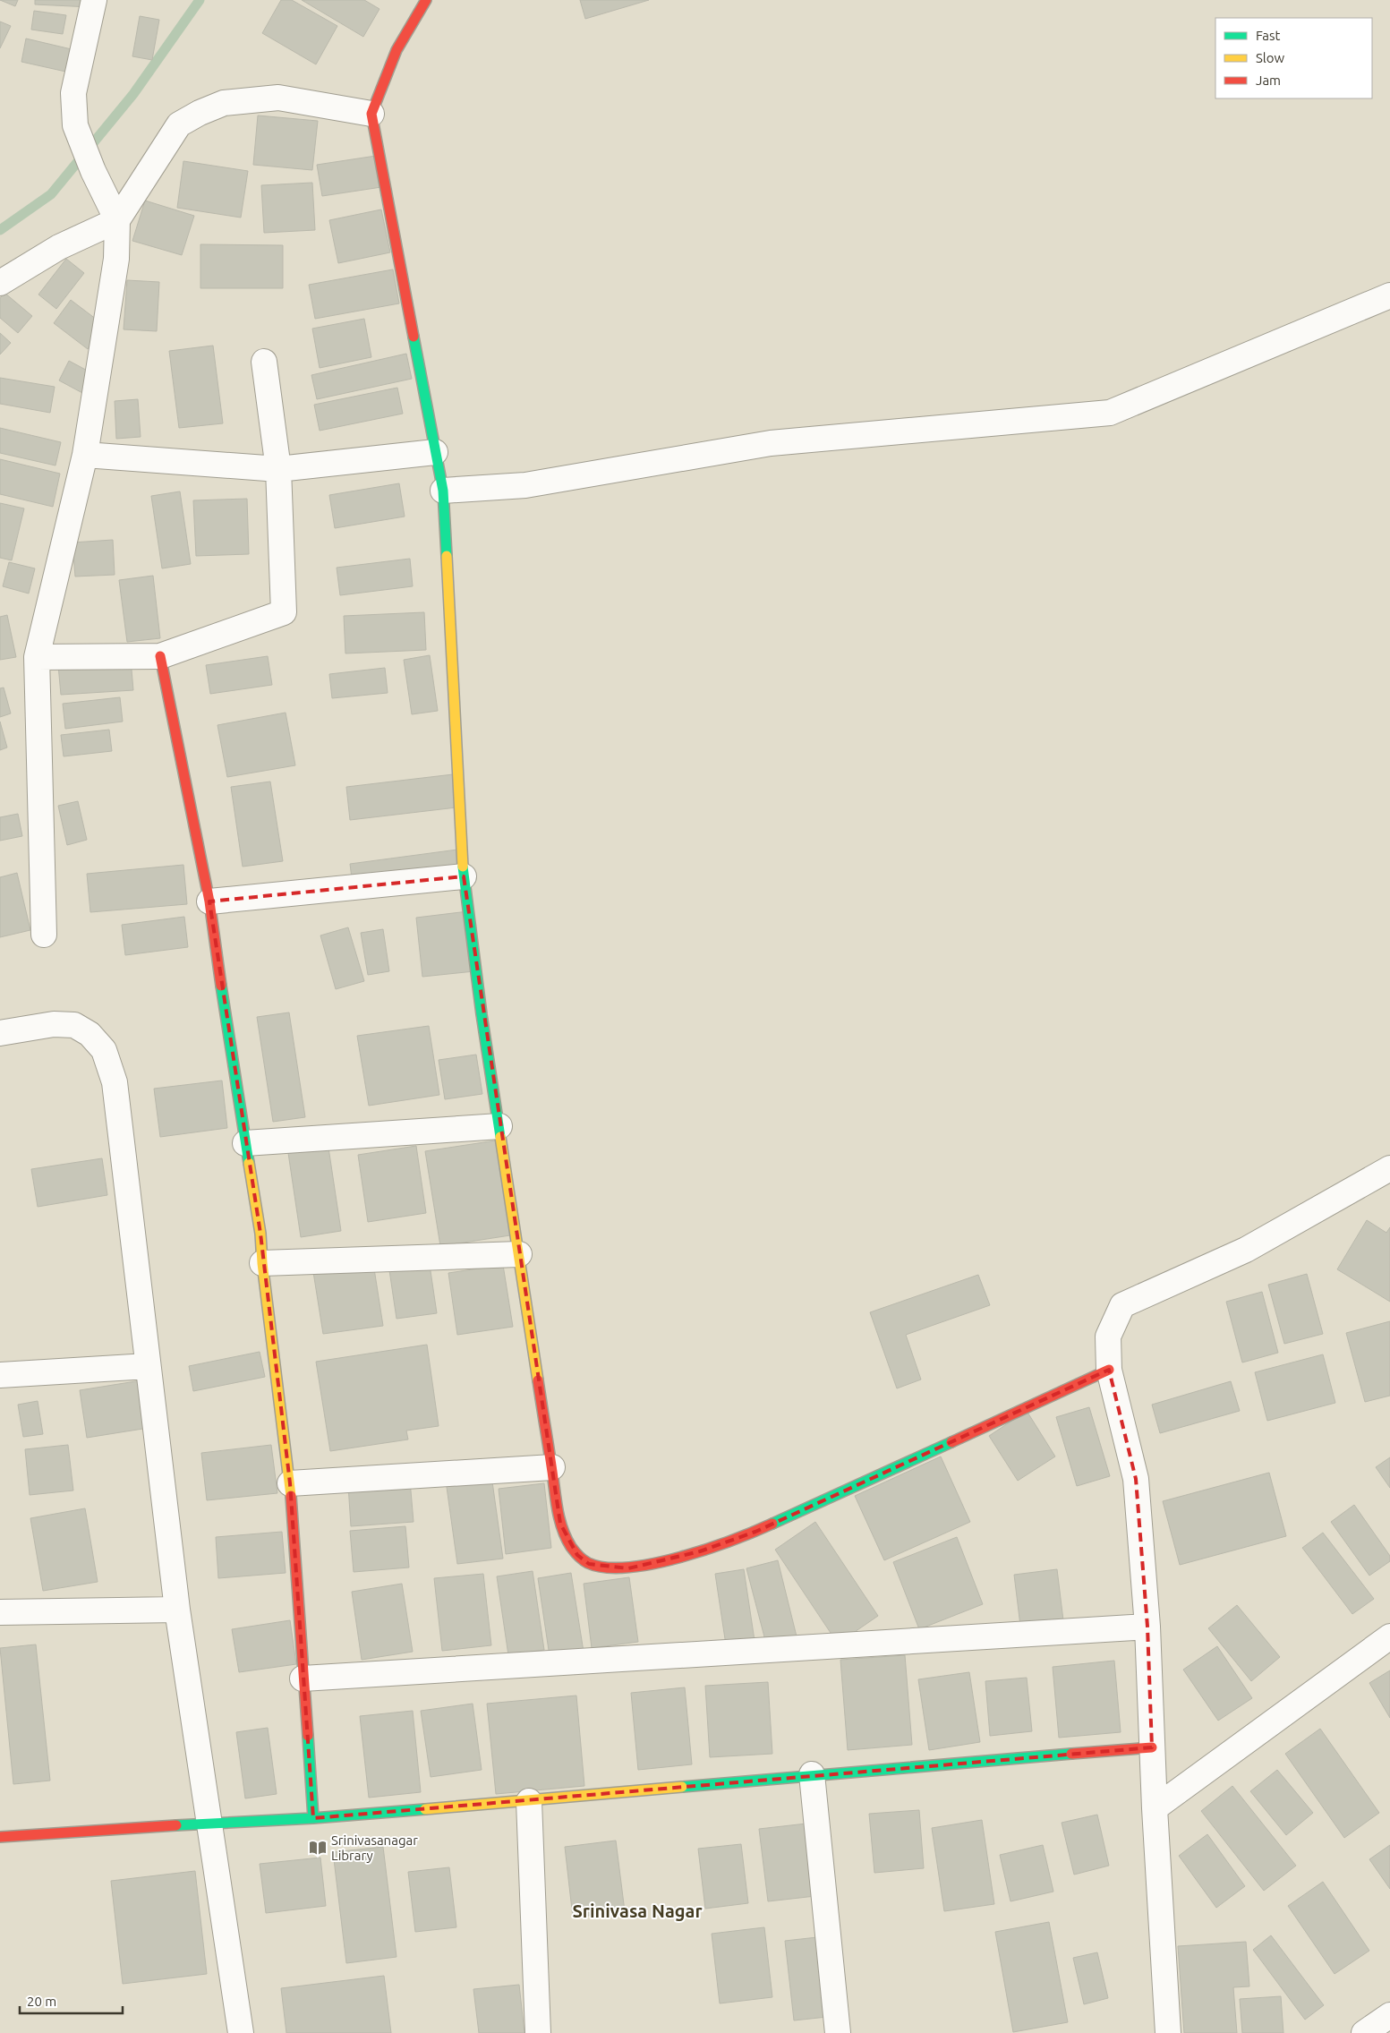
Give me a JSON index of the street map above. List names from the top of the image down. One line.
{"districts":["Srinivasa Nagar"],"places":{"library":["Srinivasanagar Library"]},"legend":["Fast","Slow","Jam"],"scale_bar":"20 m"}
